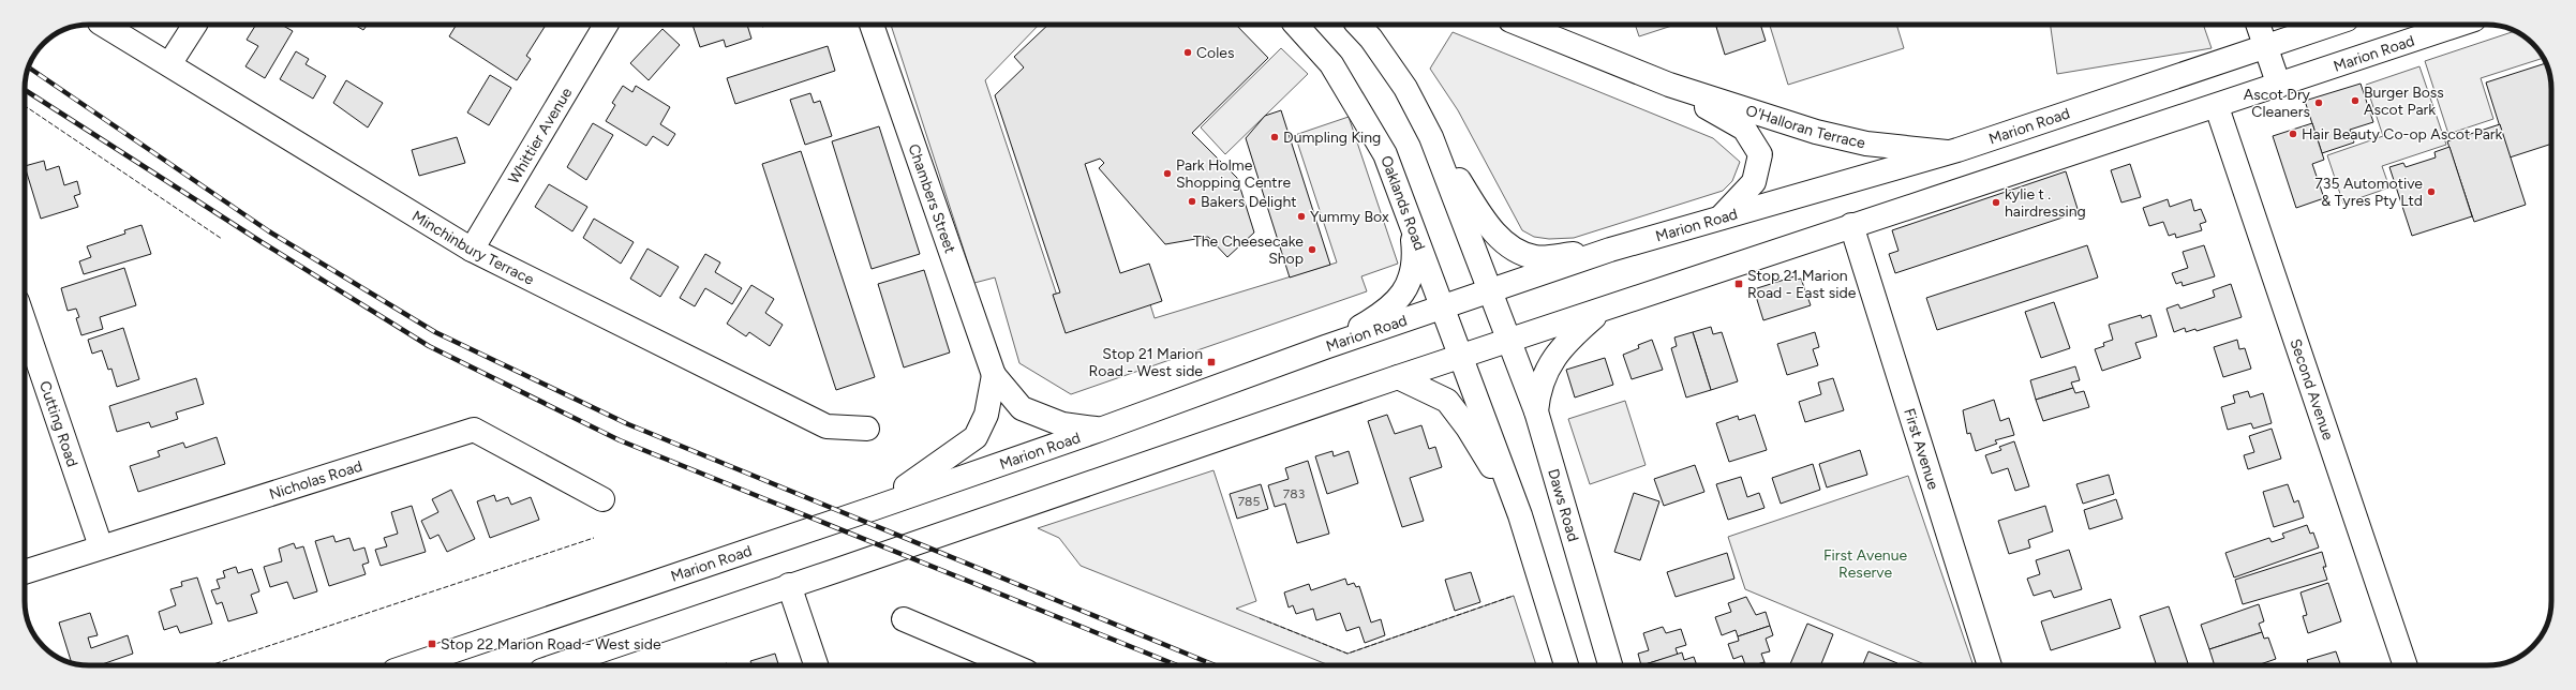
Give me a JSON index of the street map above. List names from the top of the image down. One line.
{"streets":{"main road":["Marion Road","O'Halloran Terrace","Whittier Avenue","Chambers Street","Oaklands Road","Minchinbury Terrace","Second Avenue","Cutting Road","First Avenue","Nicholas Road","Daws Road"]},"crossings":[["Marion Road","O'Halloran Terrace"],["Marion Road","Oaklands Road"],["Marion Road","Second Avenue"],["Marion Road","First Avenue"],["Marion Road","Daws Road"],["Whittier Avenue","Minchinbury Terrace"],["Cutting Road","Nicholas Road"]],"parks":["First Avenue Reserve"],"places":{"other":["Coles","Burger Boss Ascot Park","Ascot Dry Cleaners","Hair Beauty Co-op Ascot Park","Dumpling King","Park Holme Shopping Centre","735 Automotive & Tyres Pty Ltd","Bakers Delight","kylie t . hairdressing","Yummy Box","The Cheesecake Shop"],"transit":["Stop 21 Marion Road - East side","Stop 21 Marion Road - West side","Stop 22 Marion Road - West side"]},"house_numbers":["783","785"]}
